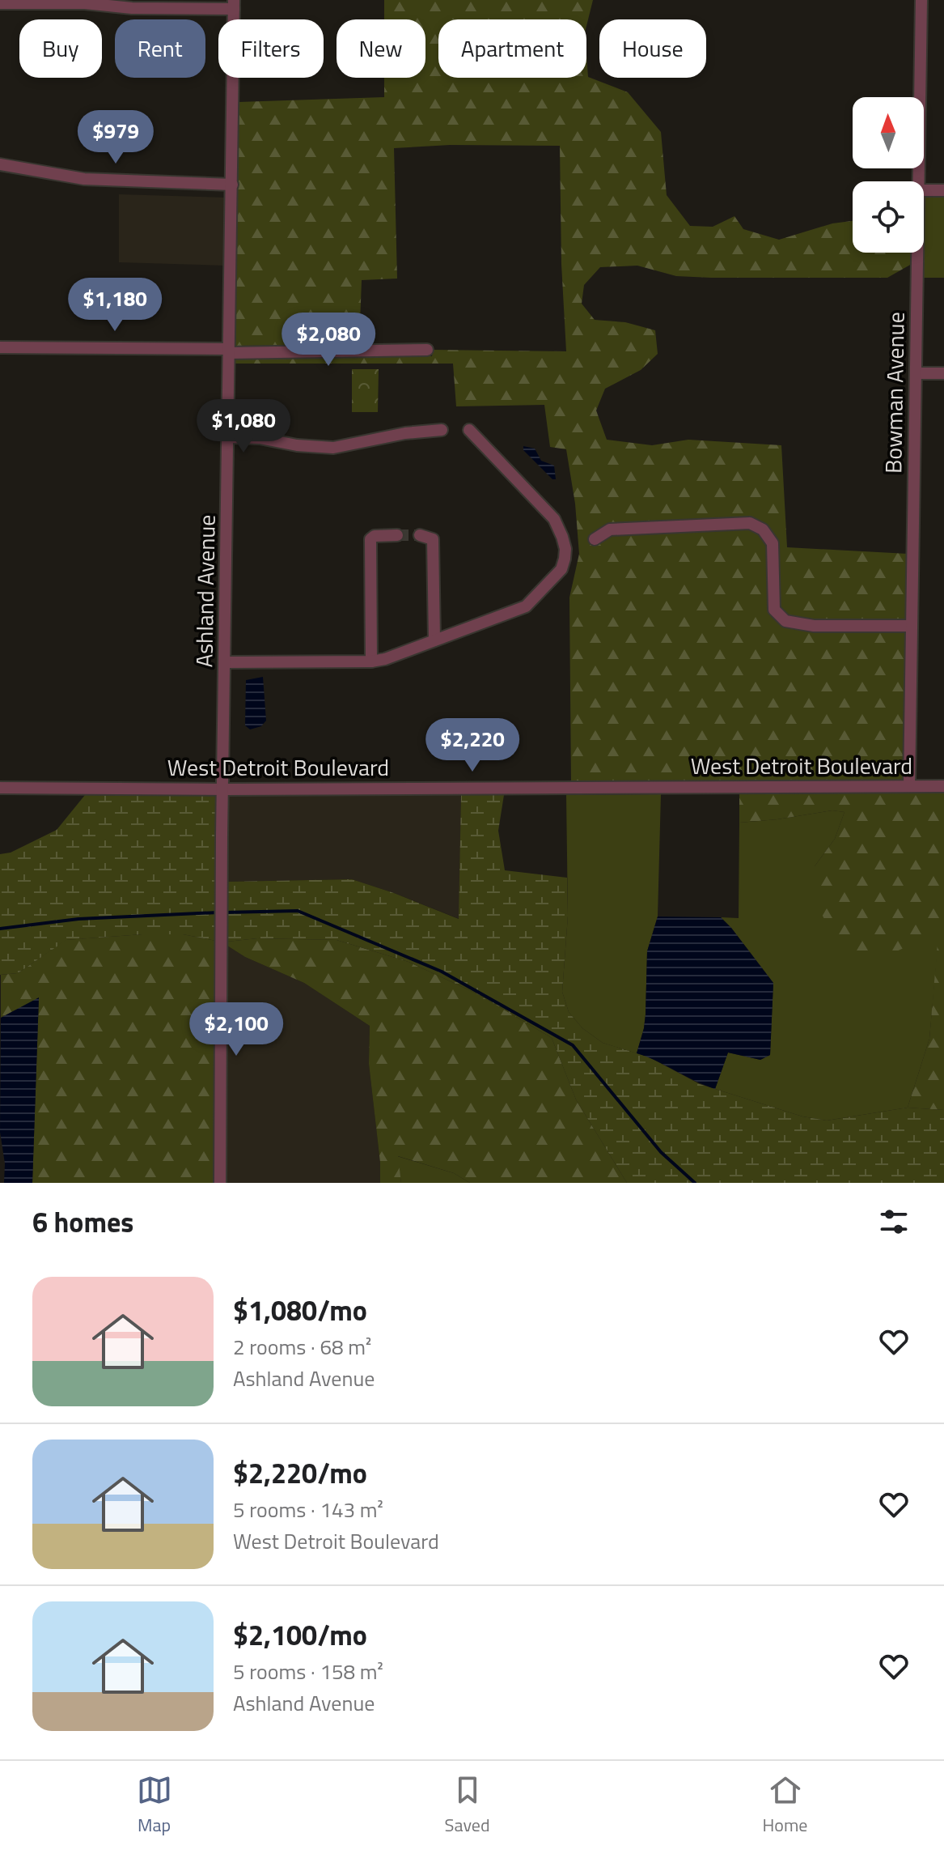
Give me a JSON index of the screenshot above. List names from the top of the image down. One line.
{"streets":{"street":["Bowman Avenue","Ashland Avenue","West Detroit Boulevard"]},"crossings":[["Bowman Avenue","West Detroit Boulevard"],["Ashland Avenue","West Detroit Boulevard"]],"north":"top","page":{"chip":["Buy","Rent","Filters","New","Apartment","House"],"price":["$979","$1,180","$2,080","$1,080","$2,220","$2,100"],"heading":"6 homes","list":[{"name":"$1,080/mo","note":"2 rooms · 68 m² · Ashland Avenue"},{"name":"$2,220/mo","note":"5 rooms · 143 m² · West Detroit Boulevard"},{"name":"$2,100/mo","note":"5 rooms · 158 m² · Ashland Avenue"}],"tabs":["Map","Saved","Home"]}}
